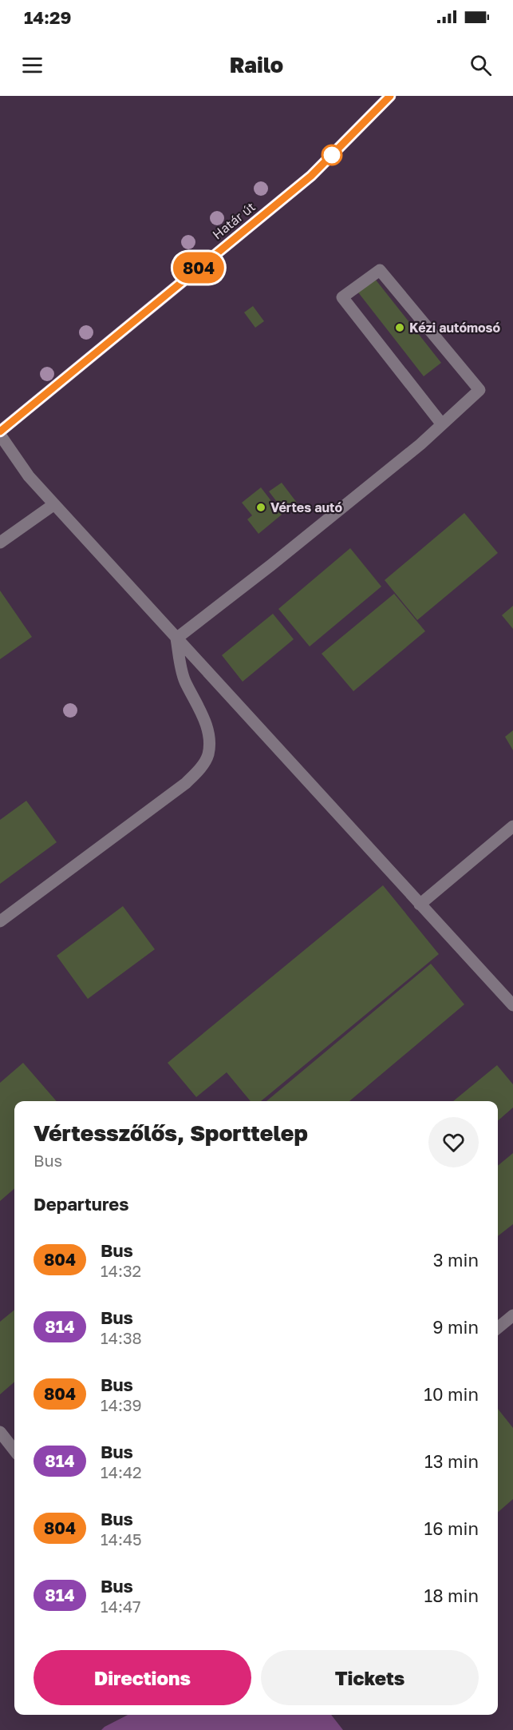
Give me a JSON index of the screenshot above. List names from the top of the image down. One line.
{"streets":{"main road":["Határ út"]},"places":["Kézi autómosó","Vértes autó"],"lines":["bus line 804"],"page":{"status":"14:29","header":"Railo","on_map":"804","heading":[["Vértesszőlős, Sporttelep","Bus"],"Departures"],"list":[{"mark":"804","name":"Bus","note":"14:32","value":"3 min"},{"mark":"814","name":"Bus","note":"14:38","value":"9 min"},{"mark":"804","name":"Bus","note":"14:39","value":"10 min"},{"mark":"814","name":"Bus","note":"14:42","value":"13 min"},{"mark":"804","name":"Bus","note":"14:45","value":"16 min"},{"mark":"814","name":"Bus","note":"14:47","value":"18 min"}],"buttons":["Directions","Tickets"]}}
